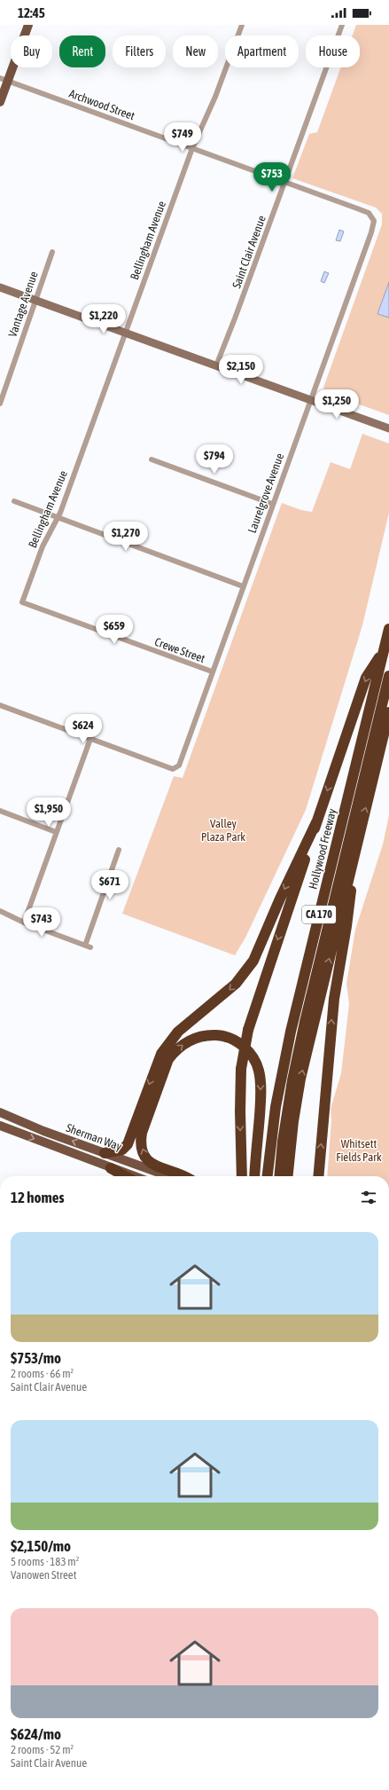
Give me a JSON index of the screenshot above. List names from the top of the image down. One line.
{"streets":{"highway":["Hollywood Freeway","CA 170"],"main road":["Sherman Way"],"street":["Archwood Street","Bellingham Avenue","Saint Clair Avenue","Vantage Avenue","Laurelgrove Avenue","Crewe Street"]},"crossings":[["Archwood Street","Bellingham Avenue"],["Archwood Street","Saint Clair Avenue"],["Archwood Street","Laurelgrove Avenue"],["Bellingham Avenue","Crewe Street"],["Laurelgrove Avenue","Crewe Street"]],"parks":["Valley Plaza Park","Whitsett Fields Park"],"page":{"status":"12:45","chip":["Buy","Rent","Filters","New","Apartment","House"],"price":["$749","$753","$1,220","$2,150","$1,250","$794","$1,270","$659","$624","$1,950","$671","$743"],"heading":"12 homes","list":[{"name":"$753/mo","note":"2 rooms · 66 m² · Saint Clair Avenue"},{"name":"$2,150/mo","note":"5 rooms · 183 m² · Vanowen Street"},{"name":"$624/mo","note":"2 rooms · 52 m² · Saint Clair Avenue"}]}}
